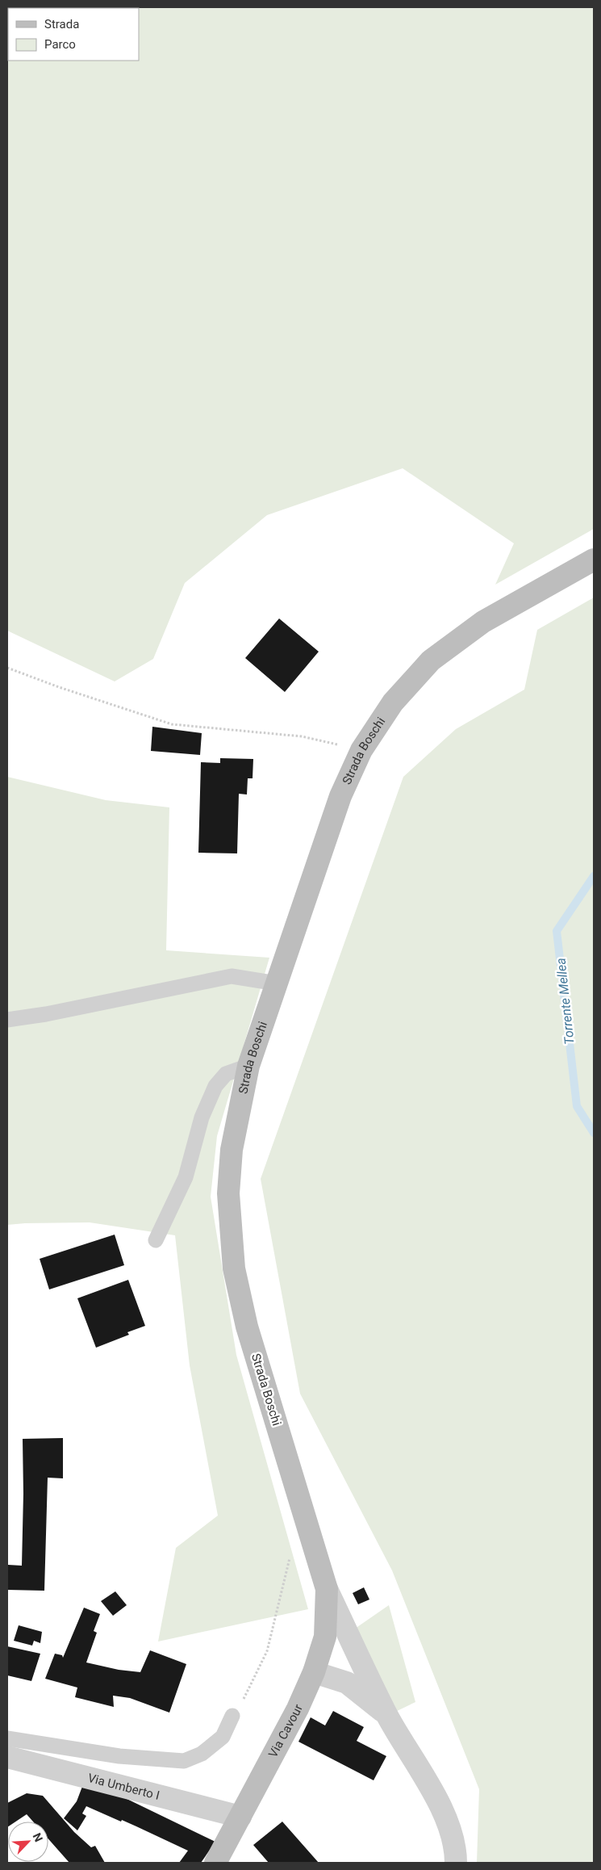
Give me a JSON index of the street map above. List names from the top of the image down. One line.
{"streets":{"street":["Strada Boschi","Via Cavour","Via Umberto I"]},"crossings":[["Strada Boschi","Via Cavour"],["Via Cavour","Via Umberto I"]],"water":["Torrente Mellea"],"legend":["Strada","Parco"],"north":"top right"}
